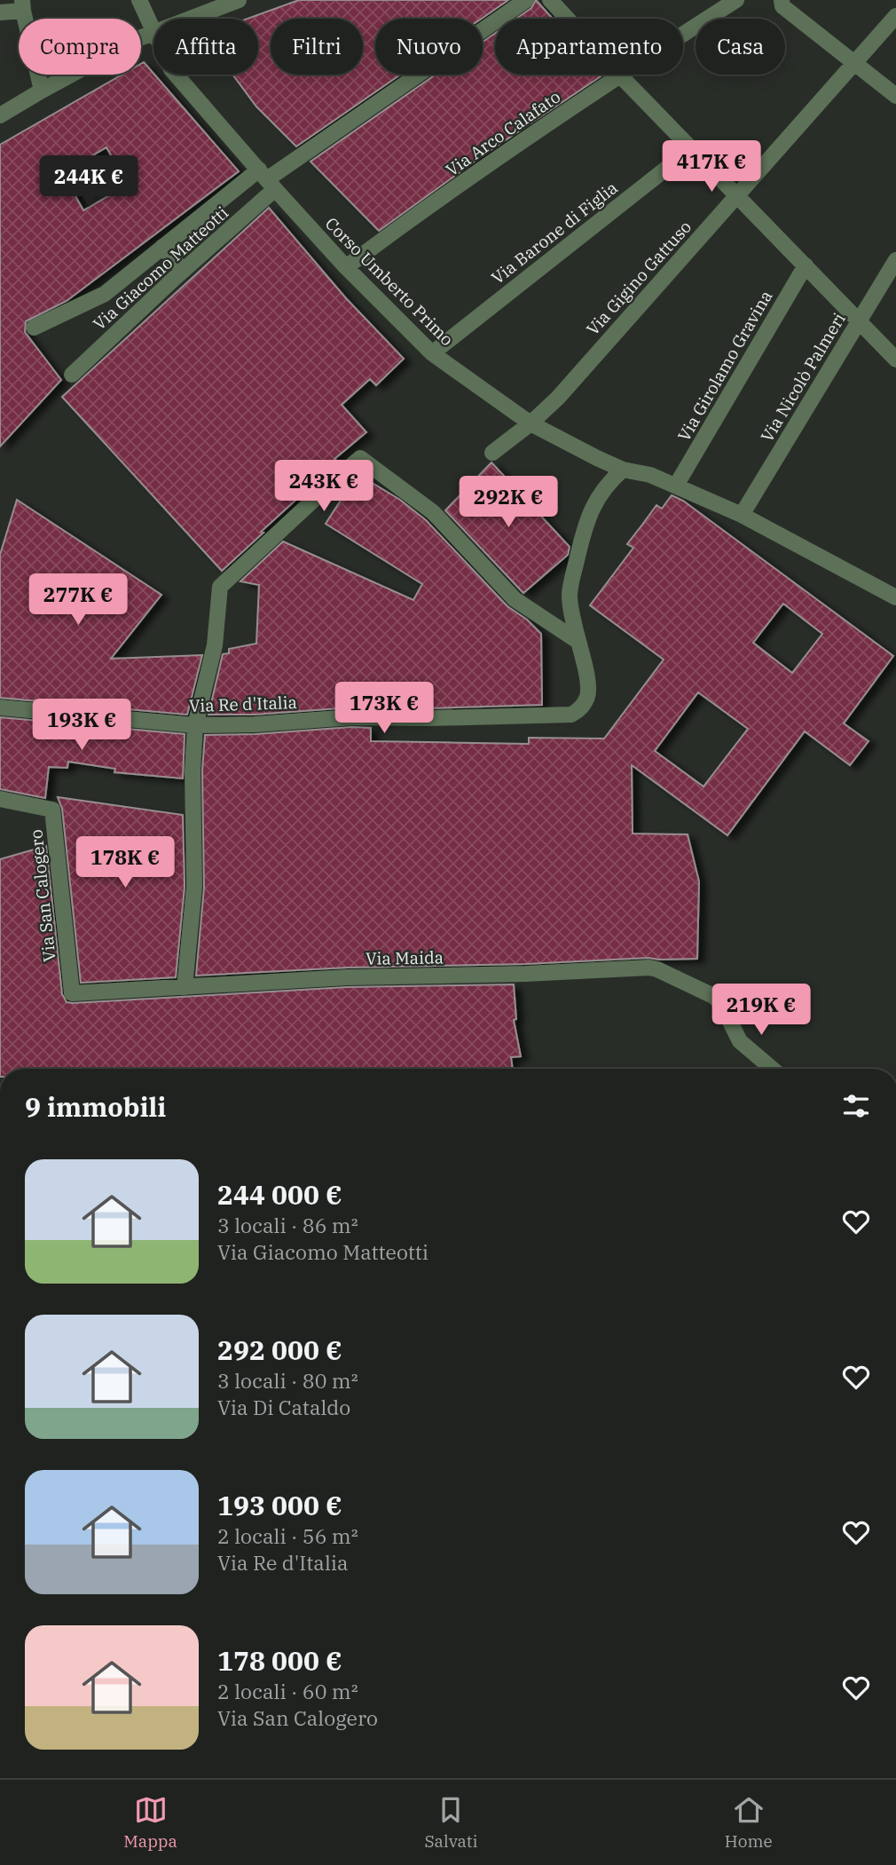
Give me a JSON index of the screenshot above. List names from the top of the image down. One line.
{"streets":{"street":["Via Arco Calafato","Via Barone di Figlia","Via Giacomo Matteotti","Via Gigino Gattuso","Corso Umberto Primo","Via Girolamo Gravina","Via Nicolò Palmeri","Via Re d'Italia","Via San Calogero","Via Maida"]},"crossings":[["Via Arco Calafato","Corso Umberto Primo"],["Via Barone di Figlia","Corso Umberto Primo"],["Via Giacomo Matteotti","Corso Umberto Primo"],["Via Gigino Gattuso","Corso Umberto Primo"],["Corso Umberto Primo","Via Girolamo Gravina"],["Corso Umberto Primo","Via Nicolò Palmeri"],["Corso Umberto Primo","Via Re d'Italia"],["Via San Calogero","Via Maida"]],"page":{"chip":["Compra","Affitta","Filtri","Nuovo","Appartamento","Casa"],"price":["417K €","244K €","243K €","292K €","277K €","173K €","193K €","178K €","219K €"],"heading":"9 immobili","list":[{"name":"244 000 €","note":"3 locali · 86 m² · Via Giacomo Matteotti"},{"name":"292 000 €","note":"3 locali · 80 m² · Via Di Cataldo"},{"name":"193 000 €","note":"2 locali · 56 m² · Via Re d'Italia"},{"name":"178 000 €","note":"2 locali · 60 m² · Via San Calogero"}],"tabs":["Mappa","Salvati","Home"]}}
